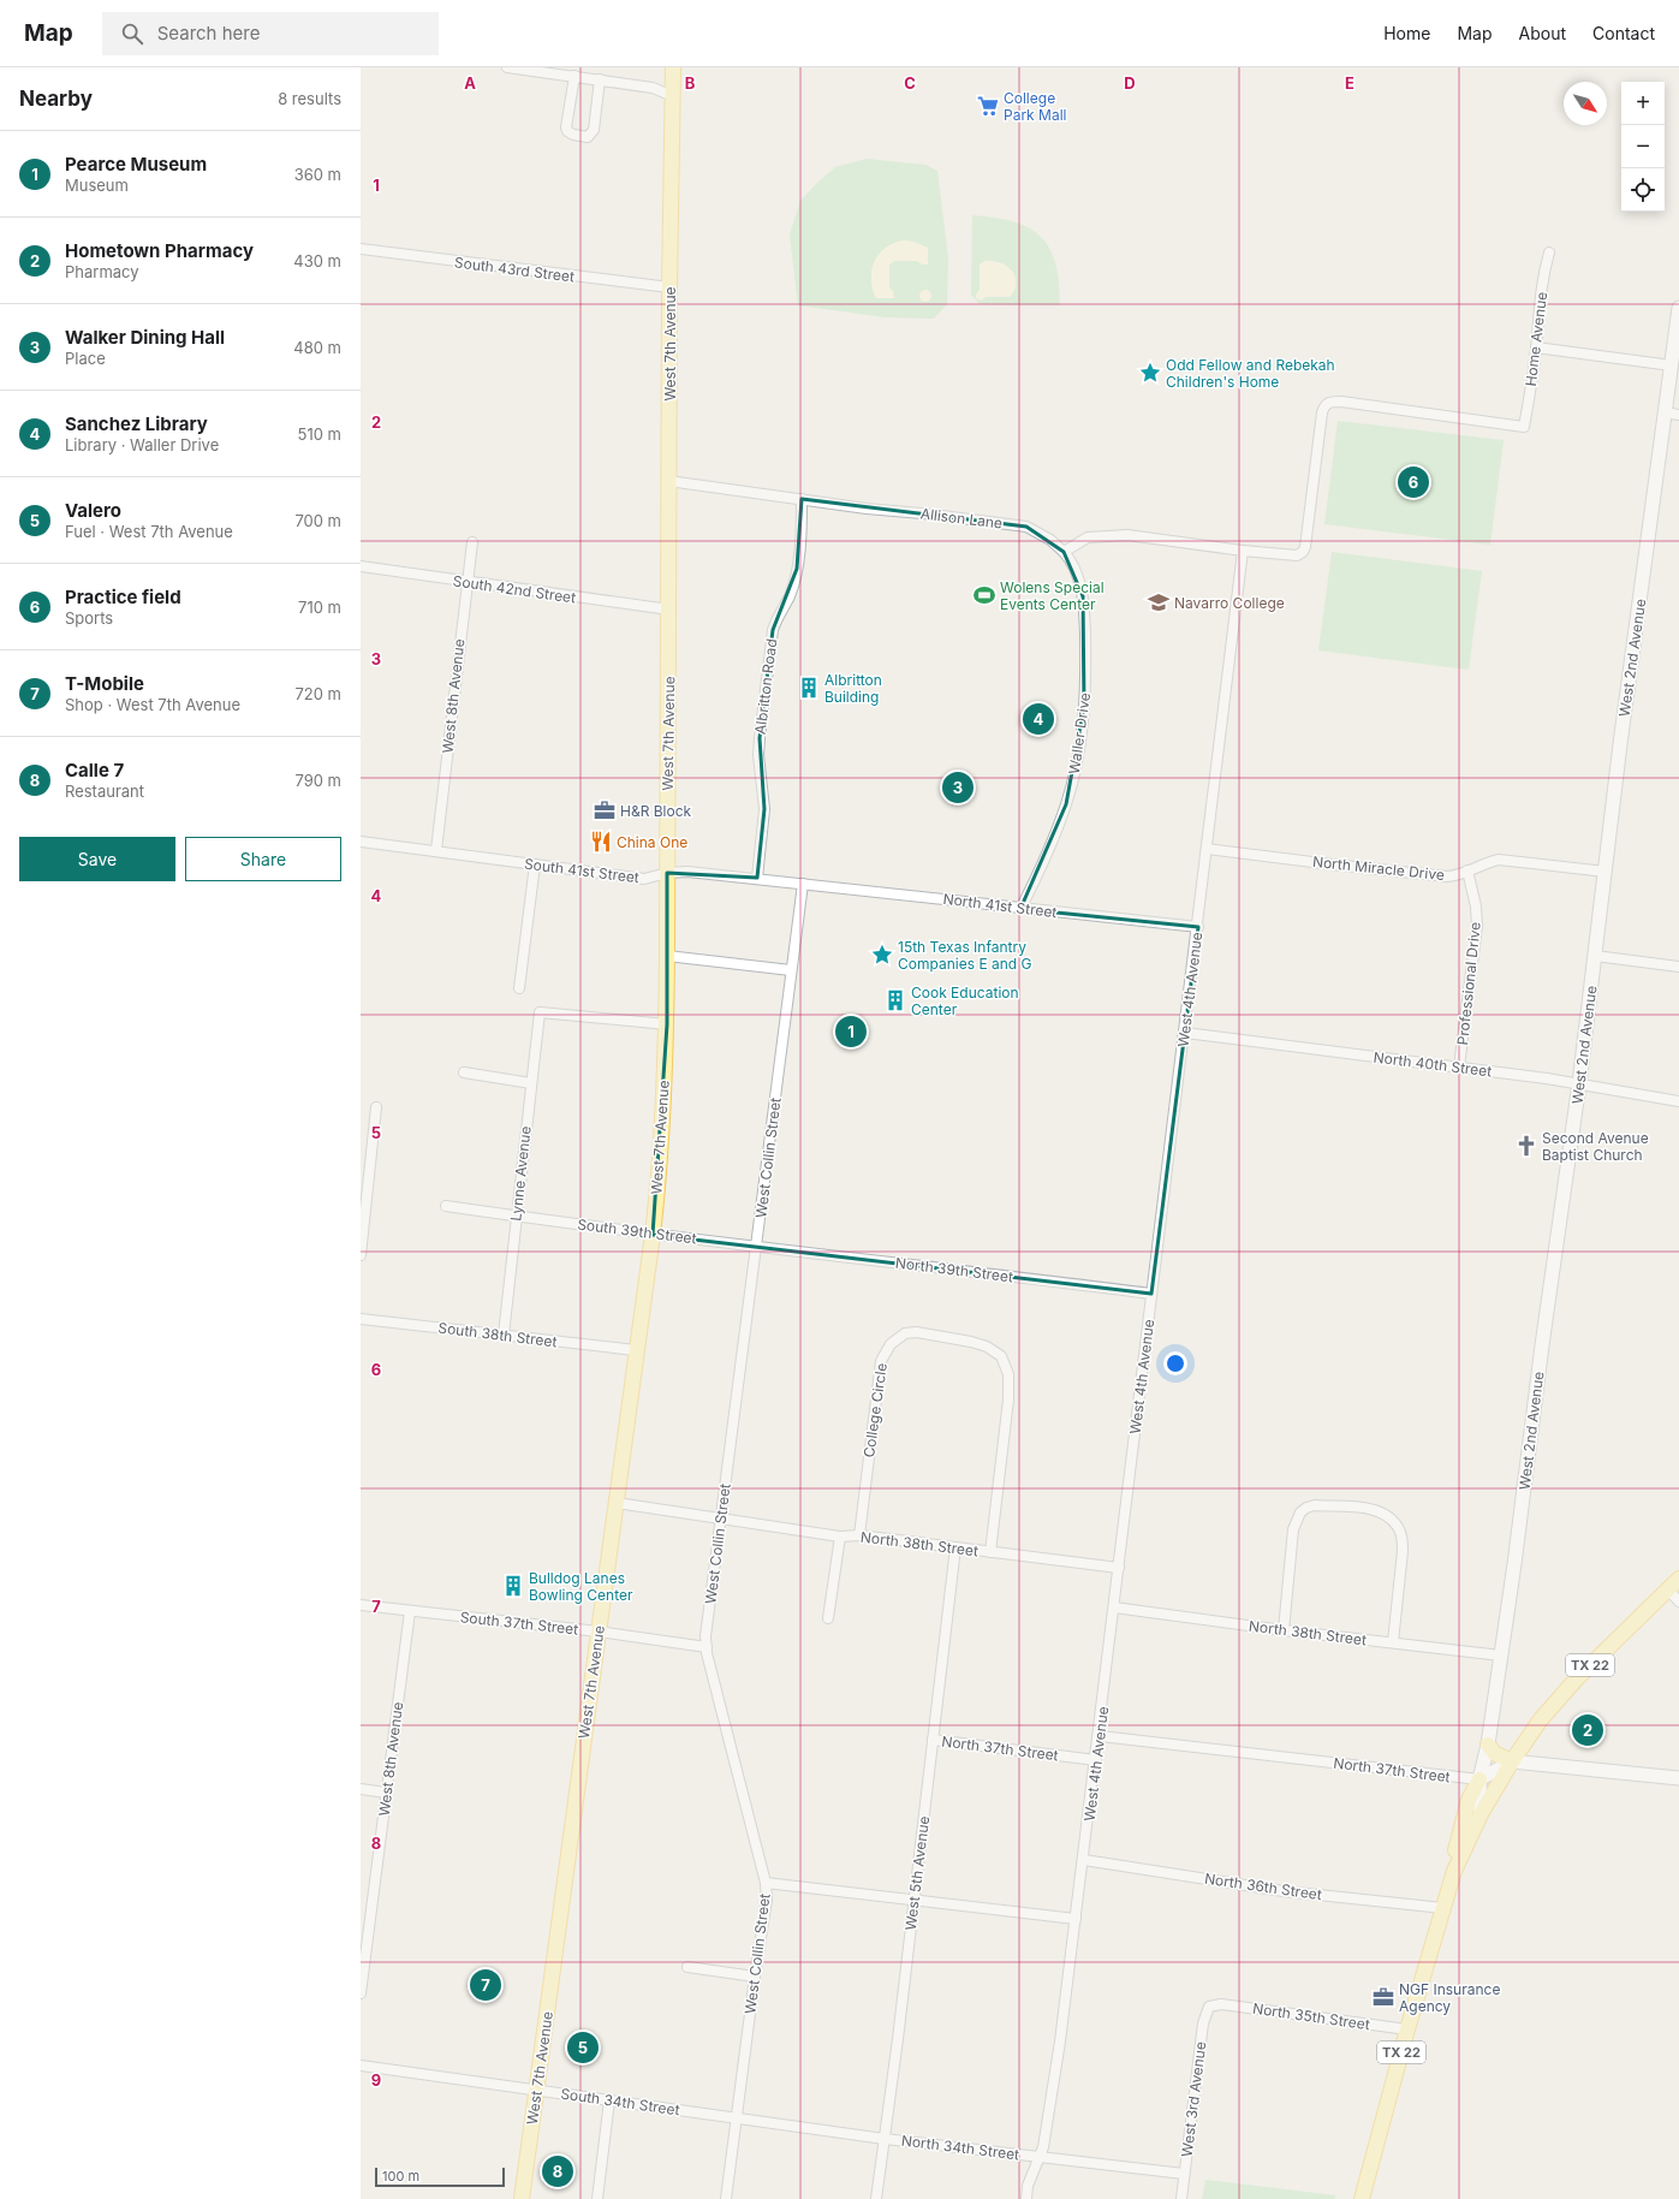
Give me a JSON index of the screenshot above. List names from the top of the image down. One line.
{"streets":{"main road":["West 7th Avenue","TX 22"],"street":["South 43rd Street","Home Avenue","Allison Lane","South 42nd Street","West 2nd Avenue","Albritton Road","West 8th Avenue","Waller Drive","North Miracle Drive","South 41st Street","North 41st Street","Professional Drive","West 4th Avenue","North 40th Street","West Collin Street","Lynne Avenue","South 39th Street","North 39th Street","South 38th Street","College Circle","North 38th Street","South 37th Street","North 37th Street","West 5th Avenue","North 36th Street","North 35th Street","West 3rd Avenue","South 34th Street","North 34th Street"]},"crossings":[["South 43rd Street","West 7th Avenue"],["Home Avenue","West 4th Avenue"],["West 7th Avenue","Allison Lane"],["West 7th Avenue","South 42nd Street"],["West 7th Avenue","South 41st Street"],["West 7th Avenue","Lynne Avenue"],["West 7th Avenue","South 39th Street"],["West 7th Avenue","South 38th Street"],["West 7th Avenue","South 37th Street"],["West 7th Avenue","South 34th Street"],["Allison Lane","Albritton Road"],["Allison Lane","Waller Drive"],["South 42nd Street","West 8th Avenue"],["West 2nd Avenue","North Miracle Drive"],["West 2nd Avenue","North 40th Street"],["West 2nd Avenue","North 38th Street"],["West 2nd Avenue","TX 22"],["West 2nd Avenue","North 37th Street"],["Albritton Road","South 41st Street"],["West 8th Avenue","South 41st Street"],["West 8th Avenue","South 37th Street"],["Waller Drive","North 41st Street"],["North Miracle Drive","Professional Drive"],["North Miracle Drive","West 4th Avenue"],["South 41st Street","North 41st Street"],["South 41st Street","West Collin Street"],["North 41st Street","West 4th Avenue"],["North 41st Street","West Collin Street"],["Professional Drive","North 40th Street"],["West 4th Avenue","North 40th Street"],["West 4th Avenue","North 39th Street"],["West 4th Avenue","North 38th Street"],["West 4th Avenue","North 37th Street"],["West 4th Avenue","North 36th Street"],["West 4th Avenue","North 34th Street"],["West Collin Street","South 39th Street"],["West Collin Street","North 39th Street"],["West Collin Street","North 38th Street"],["West Collin Street","South 37th Street"],["West Collin Street","South 34th Street"],["West Collin Street","North 34th Street"],["Lynne Avenue","South 39th Street"],["Lynne Avenue","South 38th Street"],["South 39th Street","North 39th Street"],["College Circle","North 38th Street"],["North 38th Street","West 5th Avenue"],["TX 22","North 36th Street"],["TX 22","North 35th Street"],["North 37th Street","West 5th Avenue"],["West 5th Avenue","North 34th Street"],["North 35th Street","West 3rd Avenue"],["West 3rd Avenue","North 34th Street"],["South 34th Street","North 34th Street"]],"places":{"supermarket":["College Park Mall"],"place":["Odd Fellow and Rebekah Children's Home","15th Texas Infantry Companies E and G"],"sports":["Wolens Special Events Center"],"school or university":["Navarro College"],"building":["Albritton Building","Cook Education Center","Bulldog Lanes Bowling Center"],"office":["H&R Block","NGF Insurance Agency"],"restaurant":["China One"],"church":["Second Avenue Baptist Church"]},"scale_bar":"100 m","north":"bottom right","page":{"header":"Map","search":"Search here","nav":["Home","Map","About","Contact"],"heading":["Nearby","8 results"],"map_buttons":["+","−"],"list":[{"mark":"1","name":"Pearce Museum","note":"Museum","value":"360 m"},{"mark":"2","name":"Hometown Pharmacy","note":"Pharmacy","value":"430 m"},{"mark":"3","name":"Walker Dining Hall","note":"Place","value":"480 m"},{"mark":"4","name":"Sanchez Library","note":"Library · Waller Drive","value":"510 m"},{"mark":"5","name":"Valero","note":"Fuel · West 7th Avenue","value":"700 m"},{"mark":"6","name":"Practice field","note":"Sports","value":"710 m"},{"mark":"7","name":"T-Mobile","note":"Shop · West 7th Avenue","value":"720 m"},{"mark":"8","name":"Calle 7","note":"Restaurant","value":"790 m"}],"pins":["6","4","3","1","2","7","5","8"],"buttons":["Save","Share"],"scale":"100 m"},"grid":{"columns":["A","B","C","D","E"],"rows":["1","2","3","4","5","6","7","8","9"]}}
